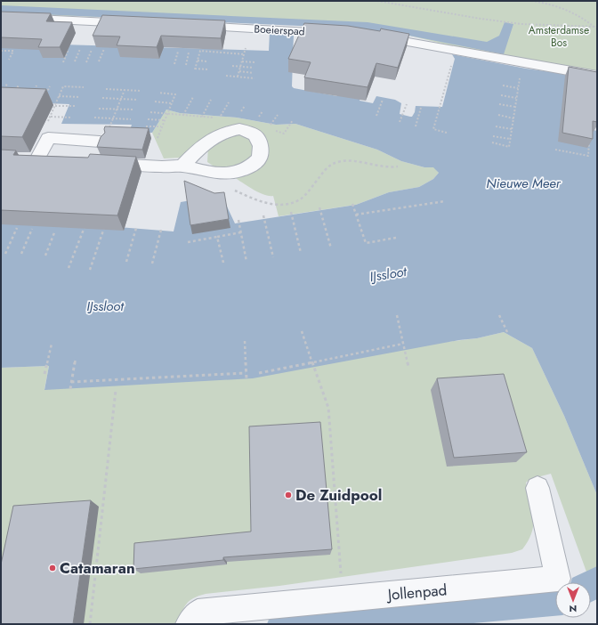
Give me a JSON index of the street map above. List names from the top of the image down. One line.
{"streets":{"lane":["Boeierspad","Jollenpad"]},"water":["Nieuwe Meer","IJssloot"],"parks":["Amsterdamse Bos"],"places":["De Zuidpool","Catamaran"],"north":"bottom"}
